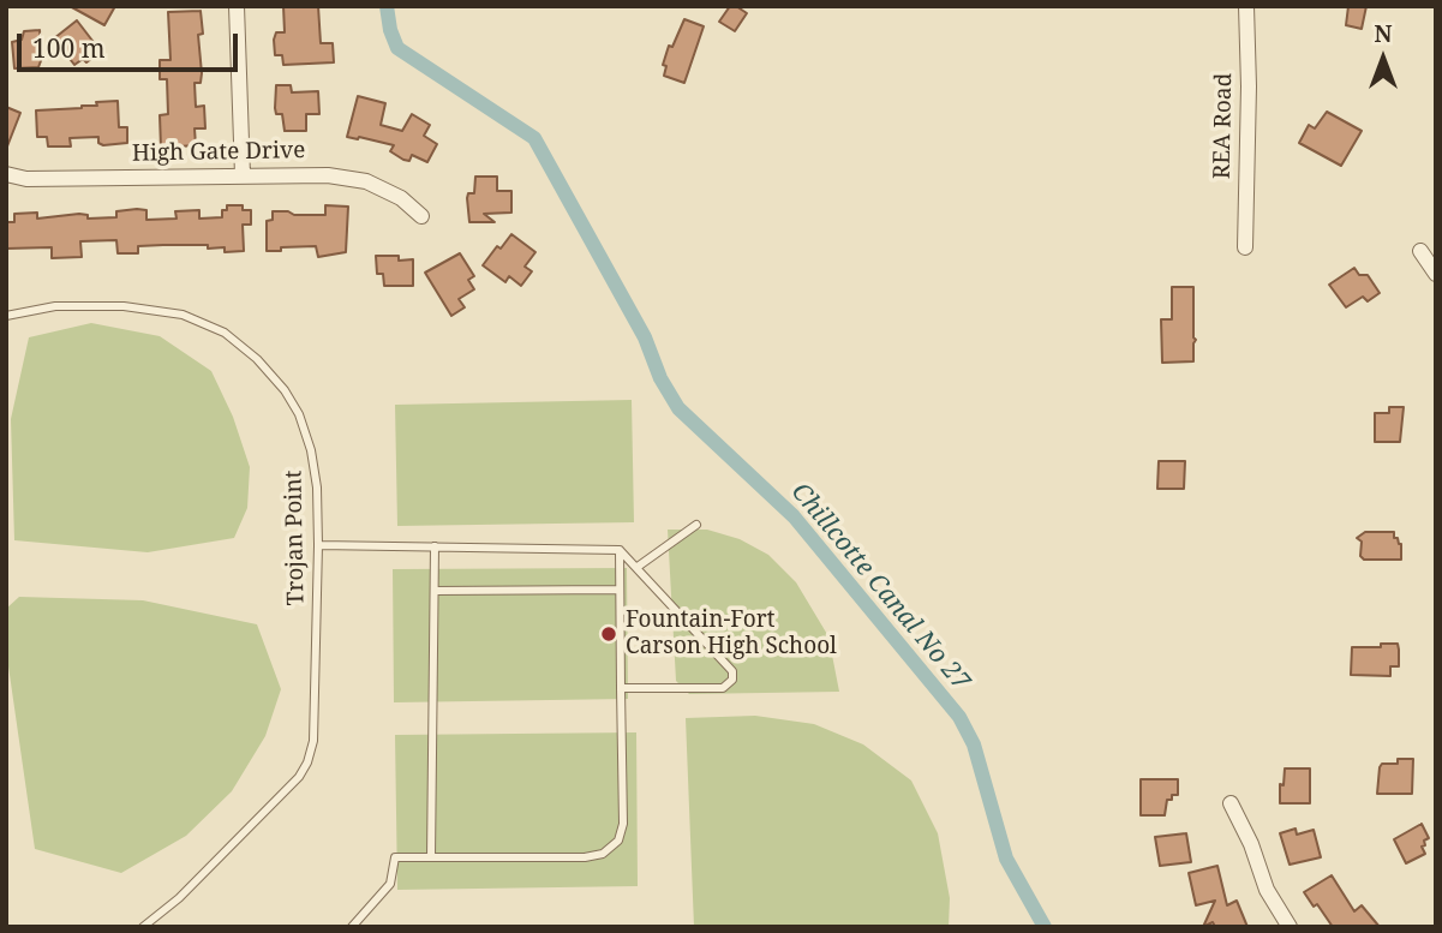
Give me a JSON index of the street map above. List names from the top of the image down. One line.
{"streets":{"street":["REA Road","High Gate Drive"],"lane":["Trojan Point"]},"water":["Chillcotte Canal No 27"],"places":["Fountain-Fort Carson High School"],"scale_bar":"100 m","north":"top"}
